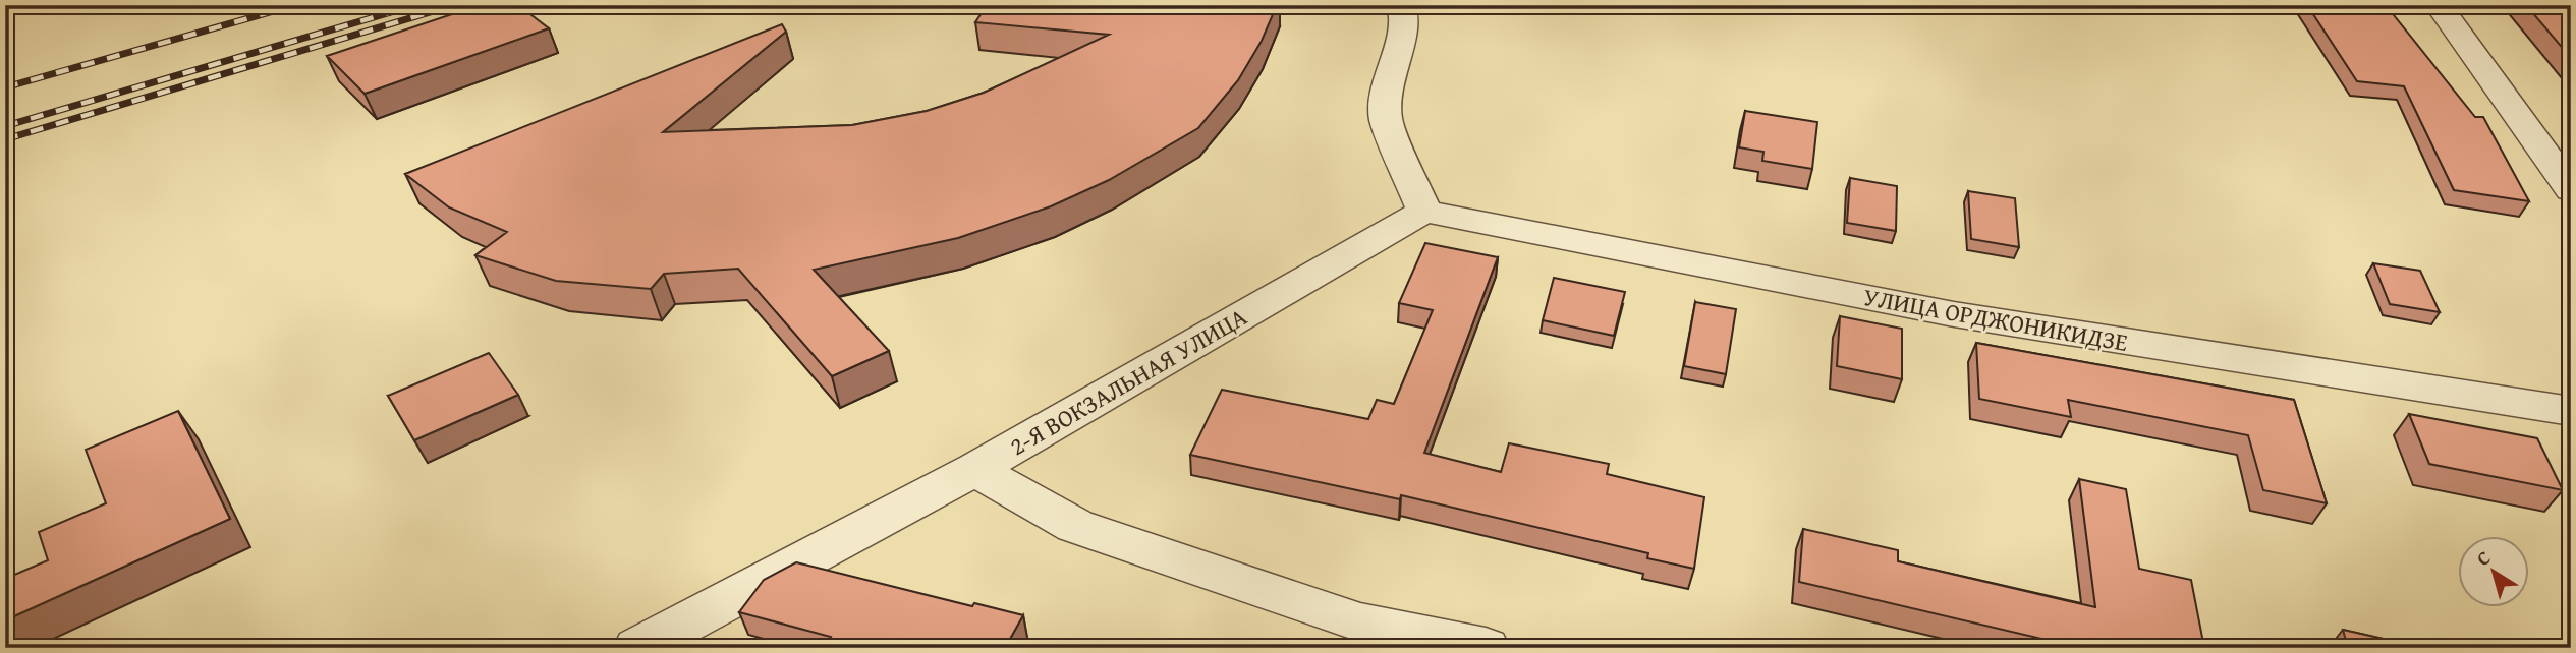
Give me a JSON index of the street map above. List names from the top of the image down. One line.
{"streets":{"street":["УЛИЦА ОРДЖОНИКИДЗЕ","2-Я ВОКЗАЛЬНАЯ УЛИЦА"]},"crossings":[["УЛИЦА ОРДЖОНИКИДЗЕ","2-Я ВОКЗАЛЬНАЯ УЛИЦА"]],"north":"top left"}
